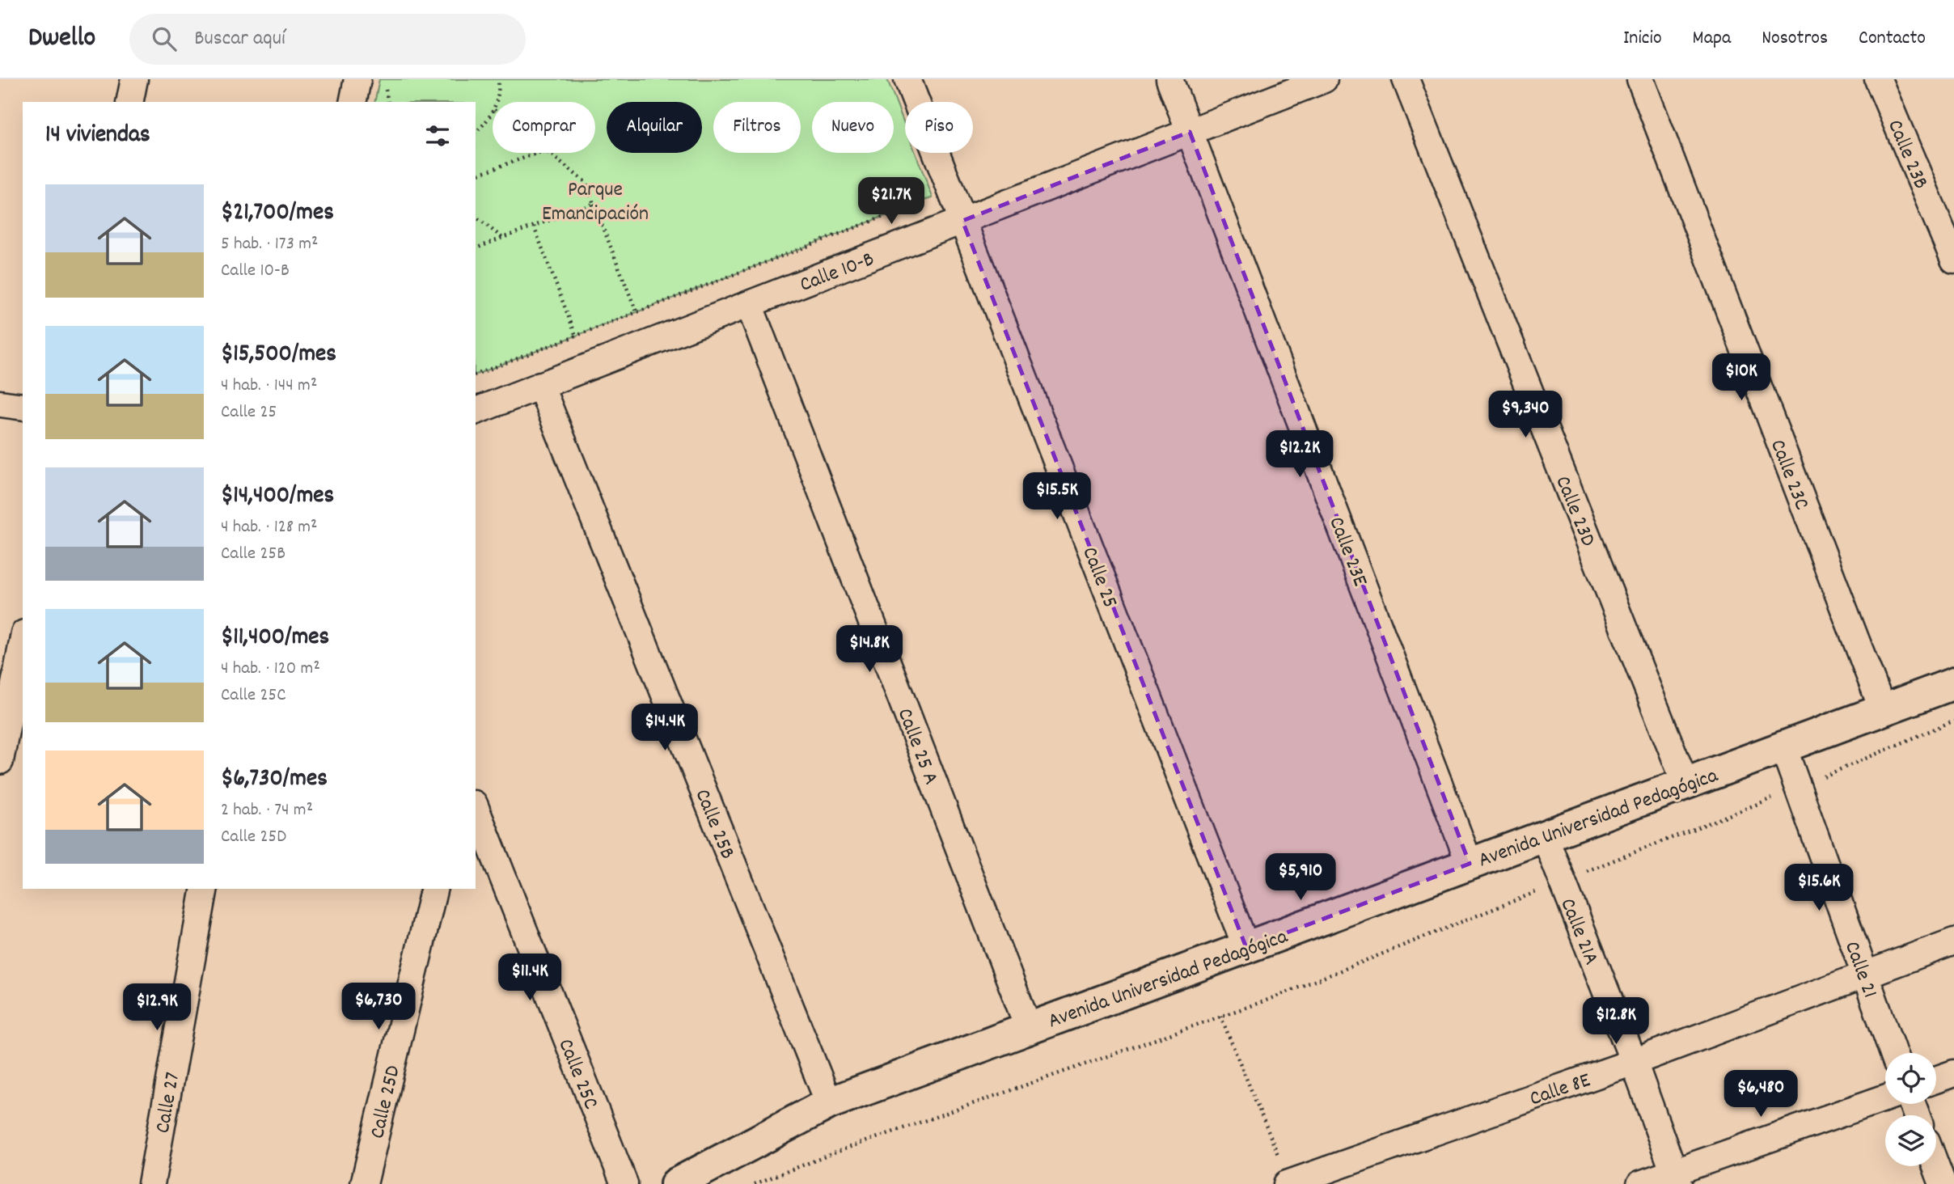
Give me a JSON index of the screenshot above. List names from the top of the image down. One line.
{"streets":{"street":["Calle 23B","Calle 10-B","Calle 23C","Calle 23D","Calle 23E","Calle 25","Calle 25 A","Avenida Universidad Pedagógica","Calle 25B","Calle 21A","Calle 21","Calle 25C","Calle 8E","Calle 25D","Calle 27"]},"crossings":[["Calle 10-B","Calle 23E"],["Calle 10-B","Calle 25"],["Calle 10-B","Calle 25 A"],["Calle 10-B","Calle 25B"],["Calle 23C","Avenida Universidad Pedagógica"],["Calle 23D","Avenida Universidad Pedagógica"],["Calle 23E","Avenida Universidad Pedagógica"],["Calle 25","Avenida Universidad Pedagógica"],["Calle 25 A","Avenida Universidad Pedagógica"],["Avenida Universidad Pedagógica","Calle 25B"],["Avenida Universidad Pedagógica","Calle 21A"],["Avenida Universidad Pedagógica","Calle 21"],["Calle 21A","Calle 8E"],["Calle 21","Calle 8E"]],"parks":["Parque Emancipación"],"page":{"header":"Dwello","search":"Buscar aquí","nav":["Inicio","Mapa","Nosotros","Contacto"],"chip":["Comprar","Alquilar","Filtros","Nuevo","Piso"],"heading":"14 viviendas","list":[{"name":"$21,700/mes","note":"5 hab. · 173 m² · Calle 10-B"},{"name":"$15,500/mes","note":"4 hab. · 144 m² · Calle 25"},{"name":"$14,400/mes","note":"4 hab. · 128 m² · Calle 25B"},{"name":"$11,400/mes","note":"4 hab. · 120 m² · Calle 25C"},{"name":"$6,730/mes","note":"2 hab. · 74 m² · Calle 25D"}],"price":["$21.7K","$10K","$9,340","$12.2K","$15.5K","$14.8K","$14.4K","$5,910","$15.6K","$11.4K","$6,730","$12.9K","$12.8K","$6,480"]}}
